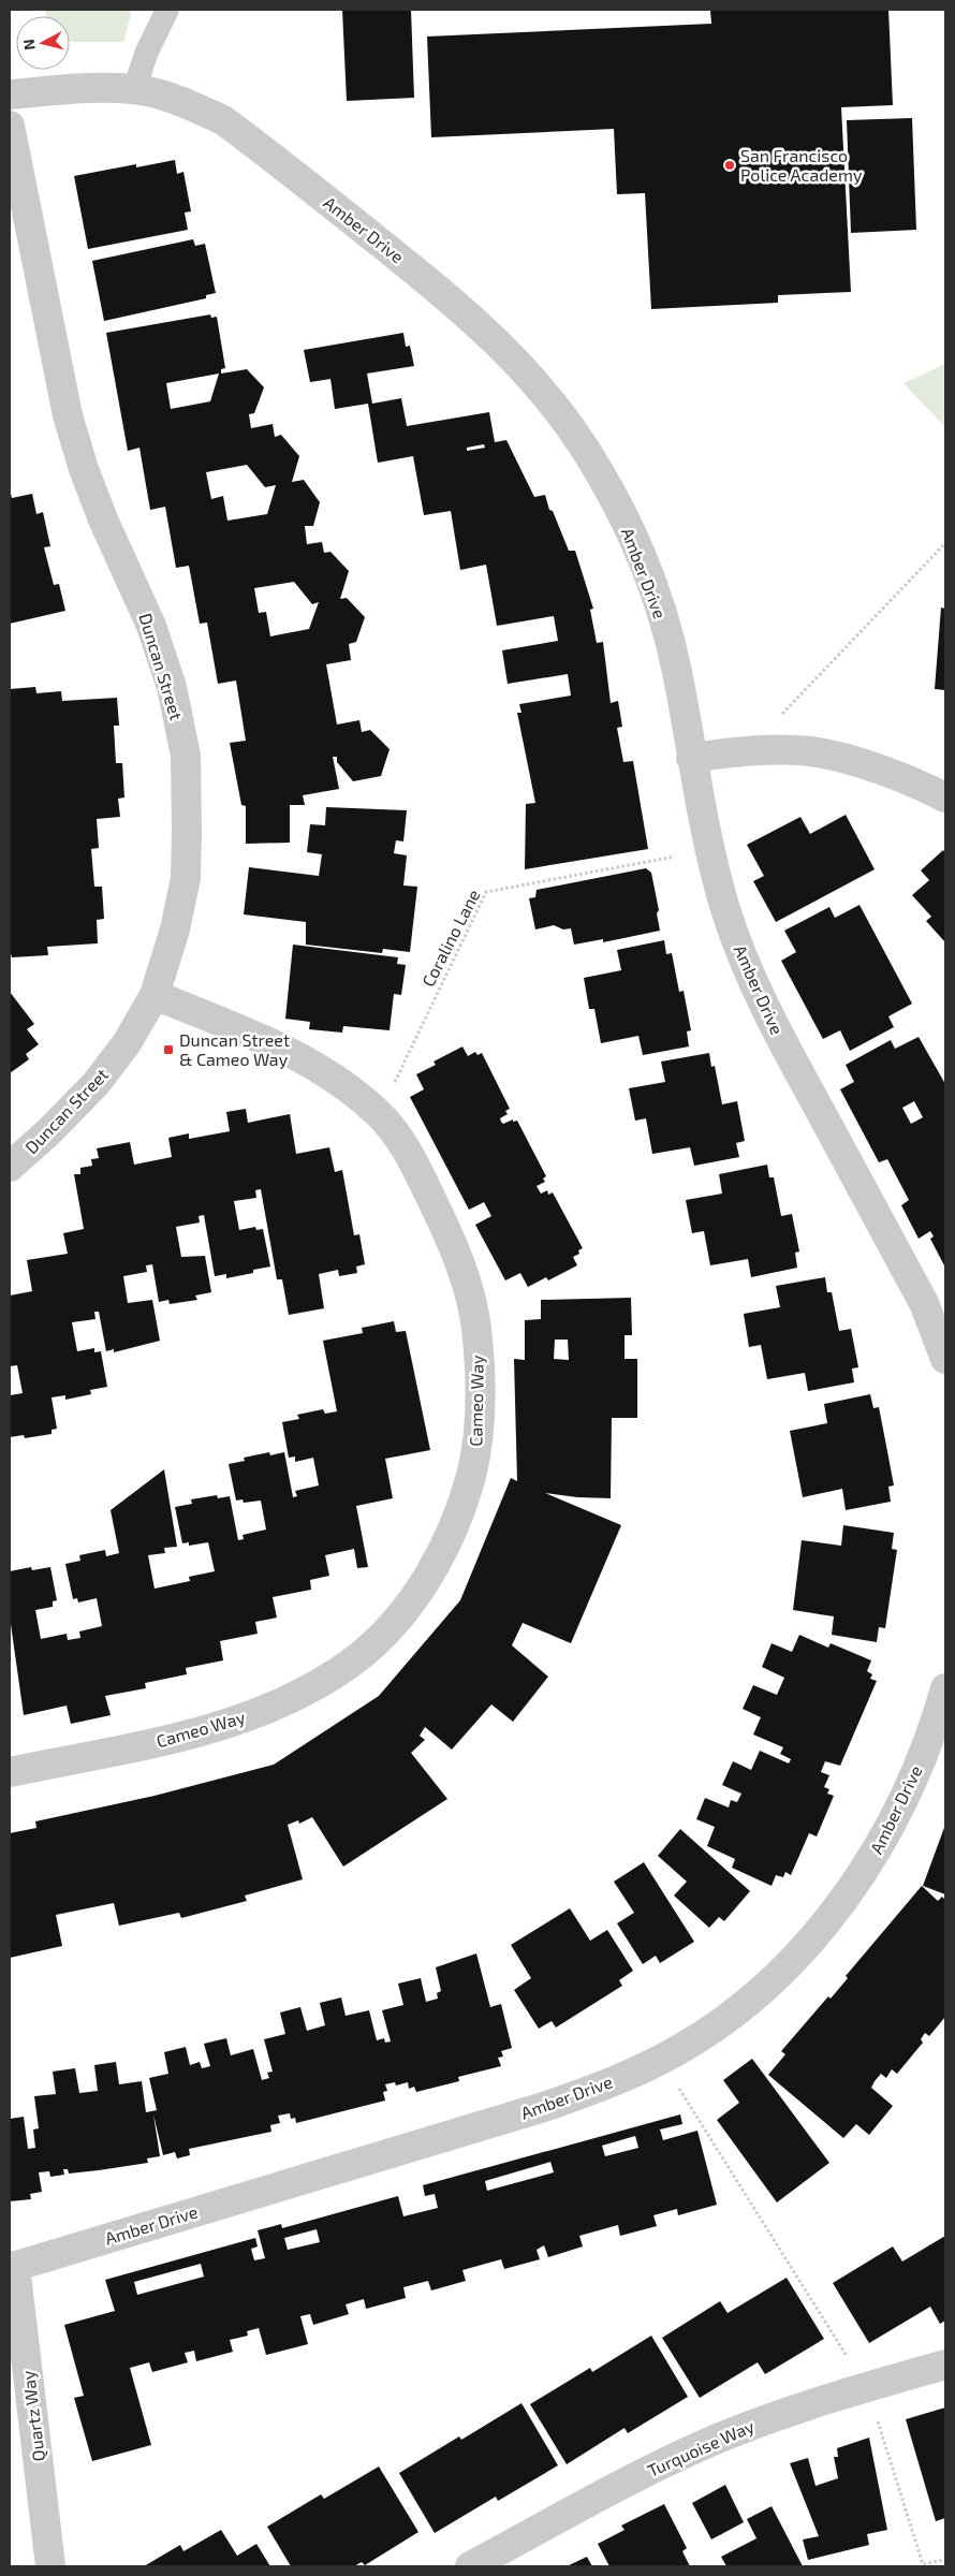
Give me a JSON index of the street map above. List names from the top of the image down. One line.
{"streets":{"street":["Amber Drive","Duncan Street","Cameo Way","Quartz Way","Turquoise Way"],"path":["Coralino Lane"]},"crossings":[["Amber Drive","Coralino Lane"],["Amber Drive","Quartz Way"],["Duncan Street","Cameo Way"],["Coralino Lane","Cameo Way"]],"places":{"other":["San Francisco Police Academy"],"transit":["Duncan Street & Cameo Way"]},"north":"left"}
